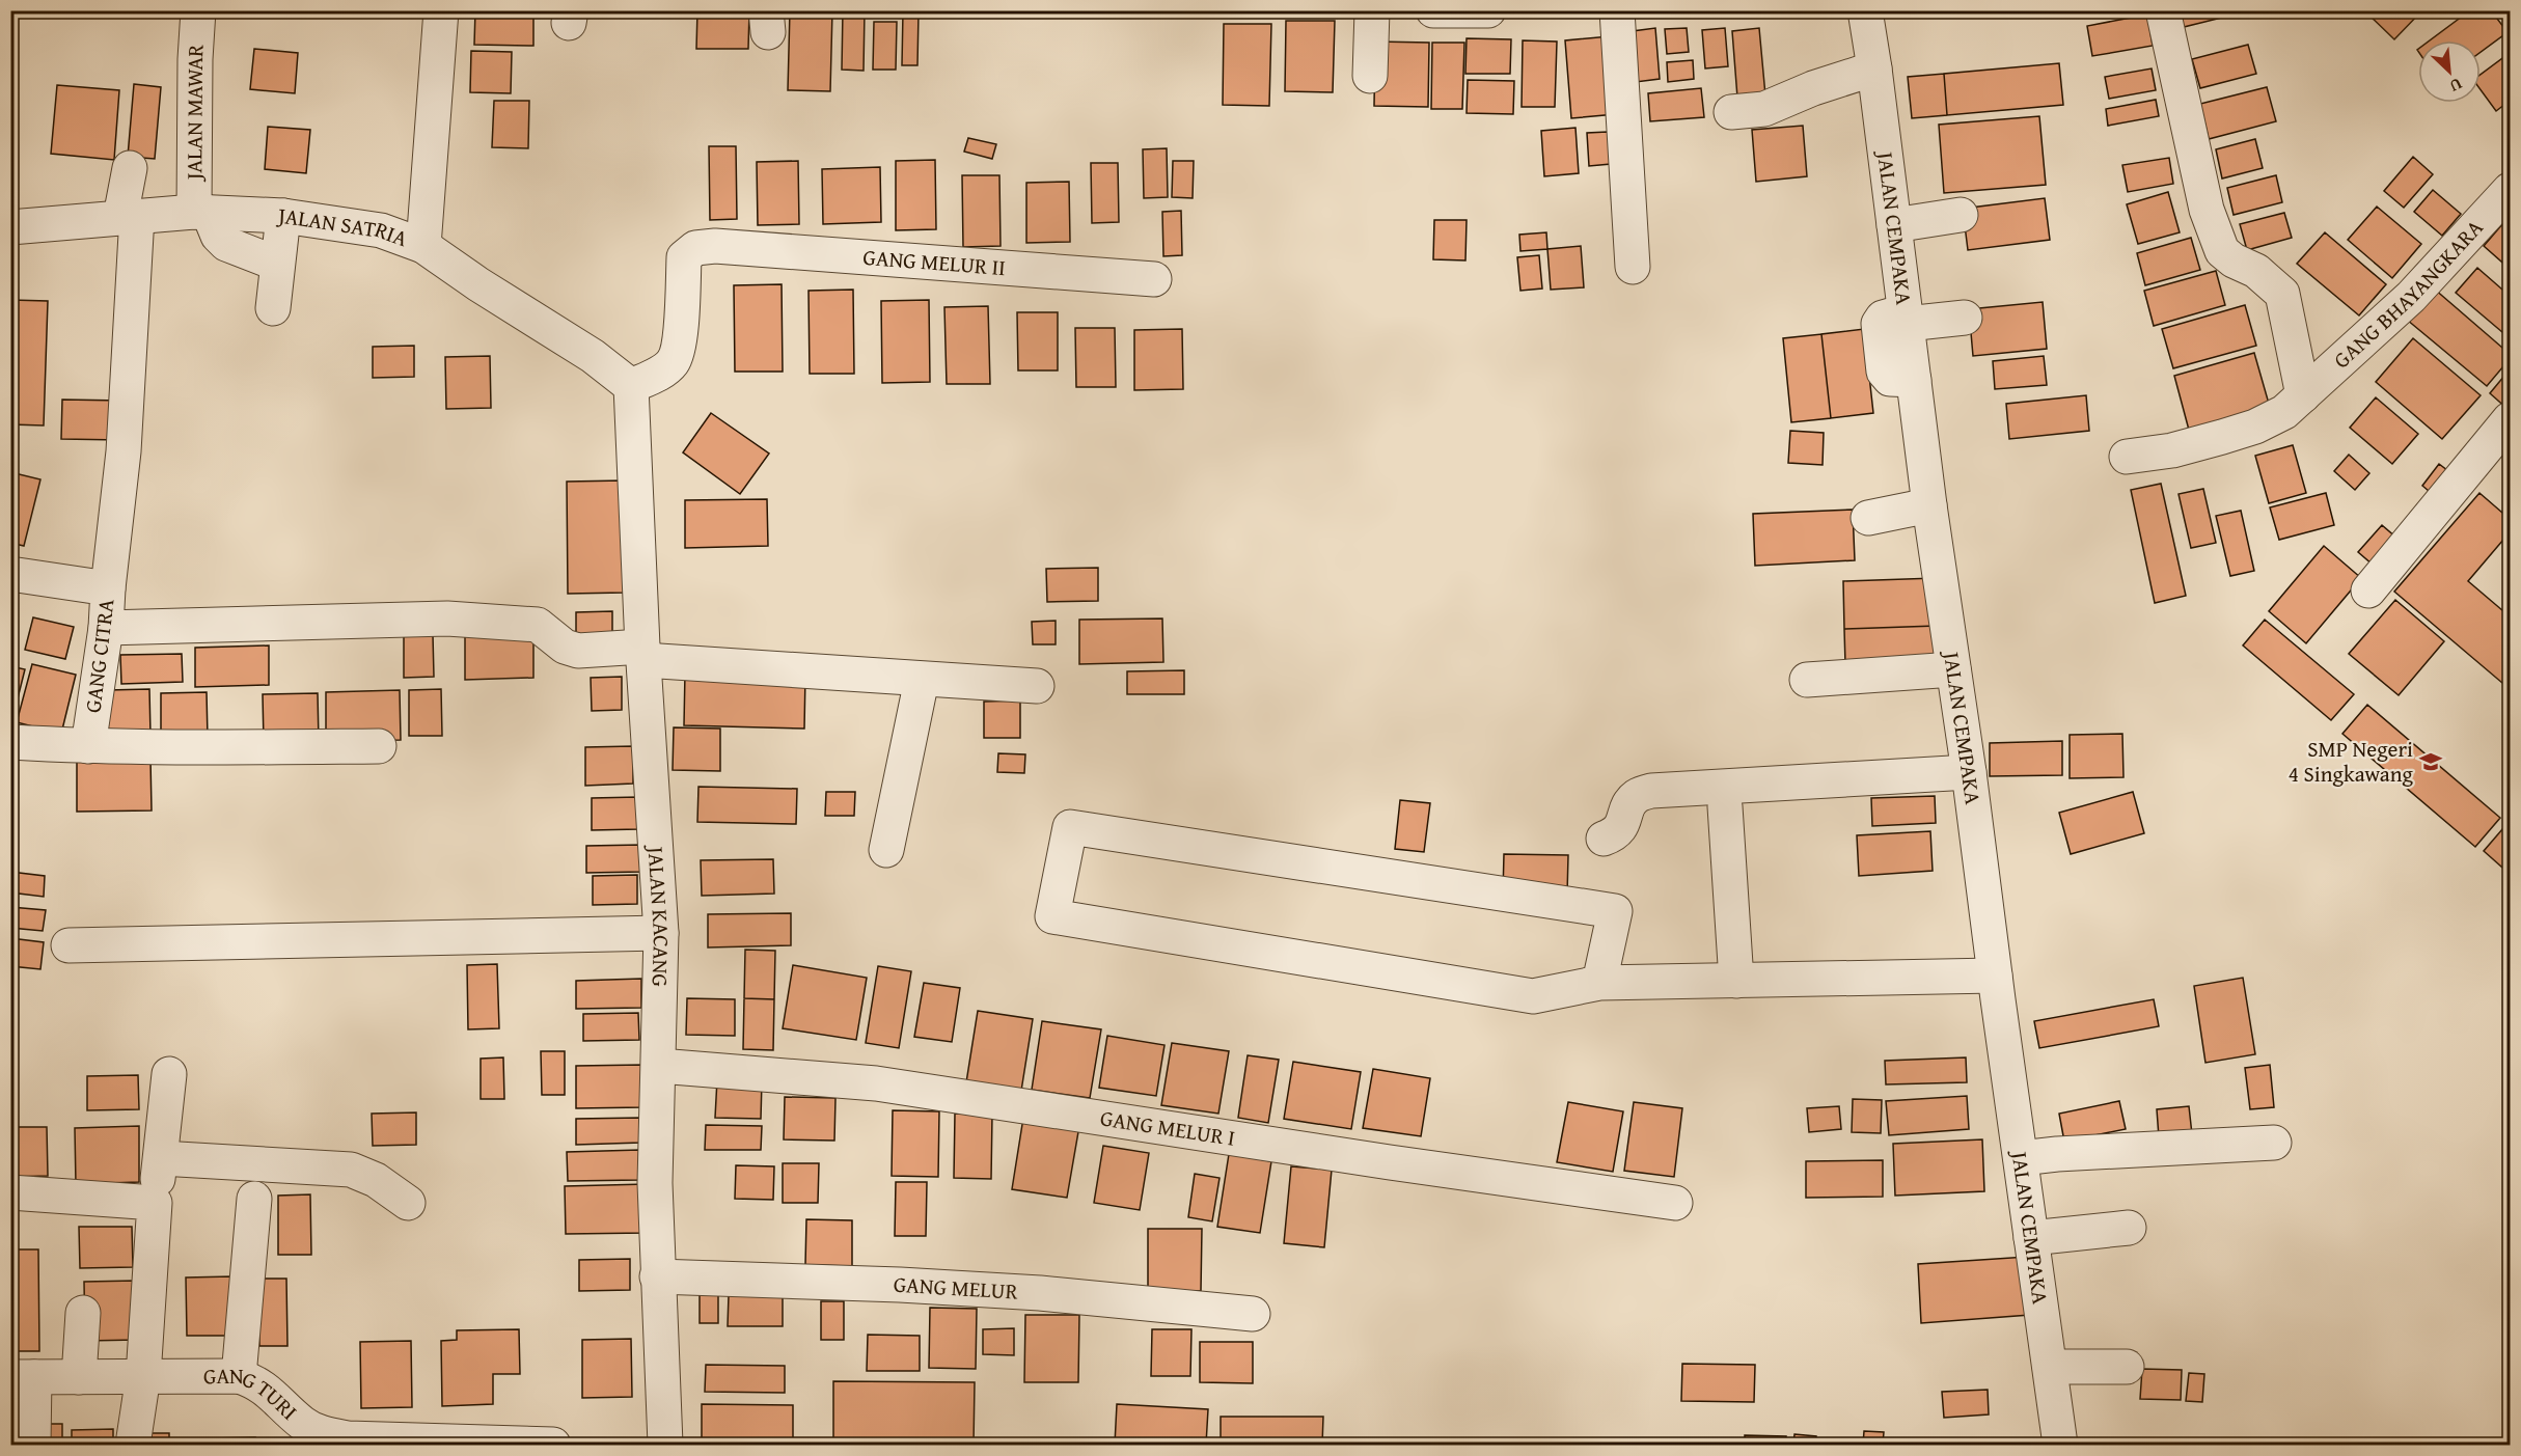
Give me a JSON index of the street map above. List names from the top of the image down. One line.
{"streets":{"street":["JALAN MAWAR","JALAN CEMPAKA","JALAN SATRIA","GANG MELUR II","GANG BHAYANGKARA","GANG CITRA","JALAN KACANG","GANG MELUR I","GANG MELUR","GANG TURI"]},"crossings":[["JALAN MAWAR","JALAN SATRIA"],["JALAN SATRIA","GANG MELUR II"],["JALAN SATRIA","JALAN KACANG"],["GANG MELUR II","JALAN KACANG"],["JALAN KACANG","GANG MELUR I"],["JALAN KACANG","GANG MELUR"]],"places":{"school or university":["SMP Negeri 4 Singkawang"]},"north":"bottom right"}
